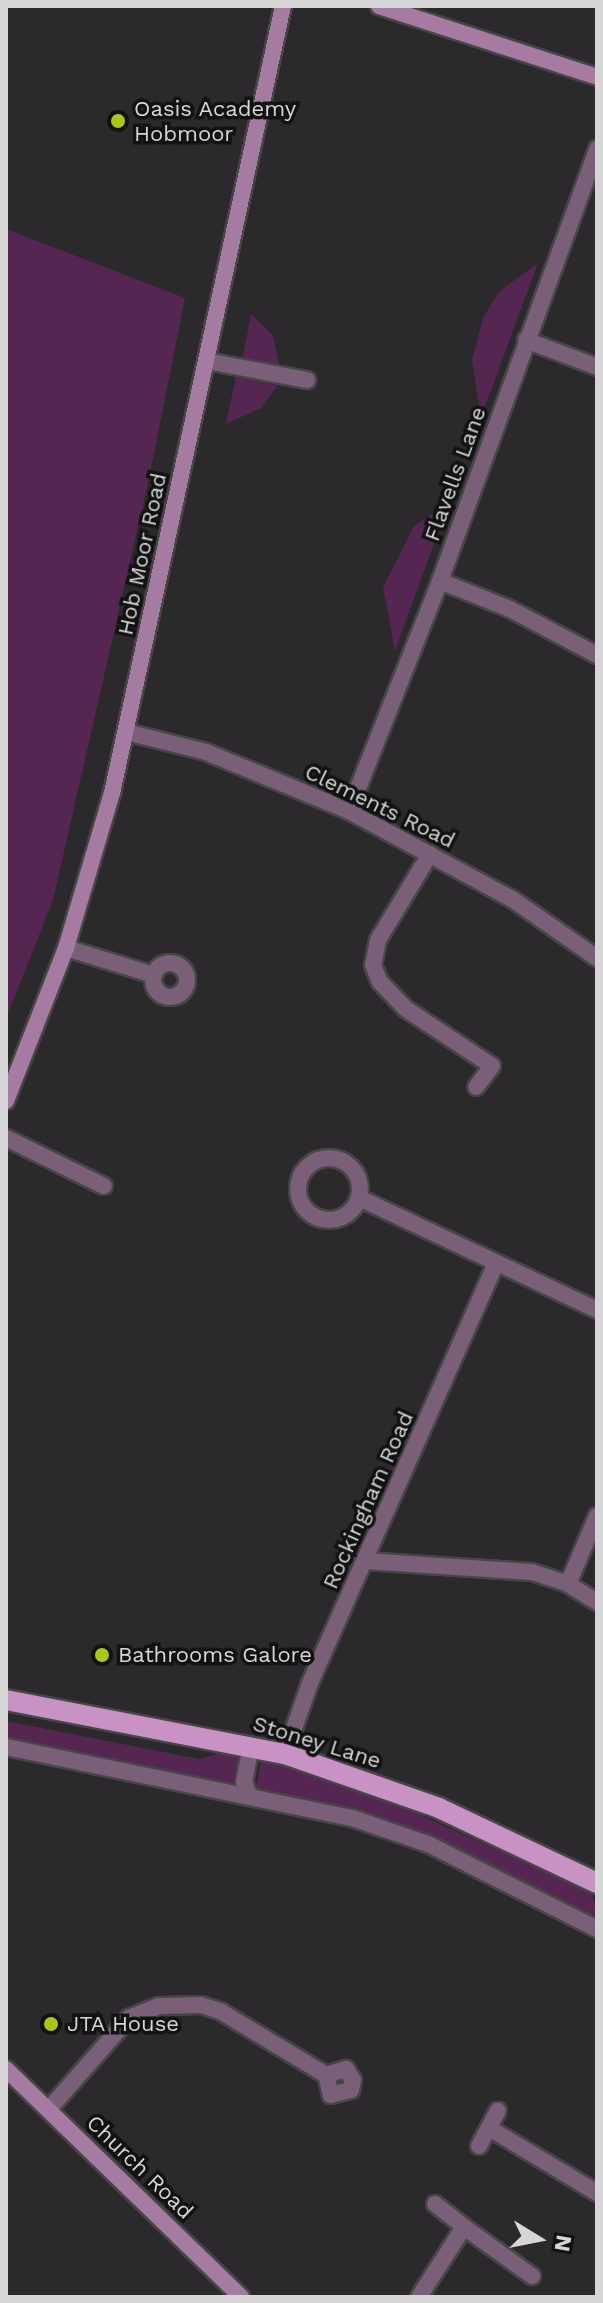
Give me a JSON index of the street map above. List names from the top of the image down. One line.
{"streets":{"main road":["Stoney Lane"],"street":["Flavells Lane","Hob Moor Road","Clements Road","Rockingham Road","Church Road"]},"crossings":[["Flavells Lane","Clements Road"],["Hob Moor Road","Clements Road"],["Rockingham Road","Stoney Lane"]],"places":["Oasis Academy Hobmoor","Bathrooms Galore","JTA House"],"north":"right"}
